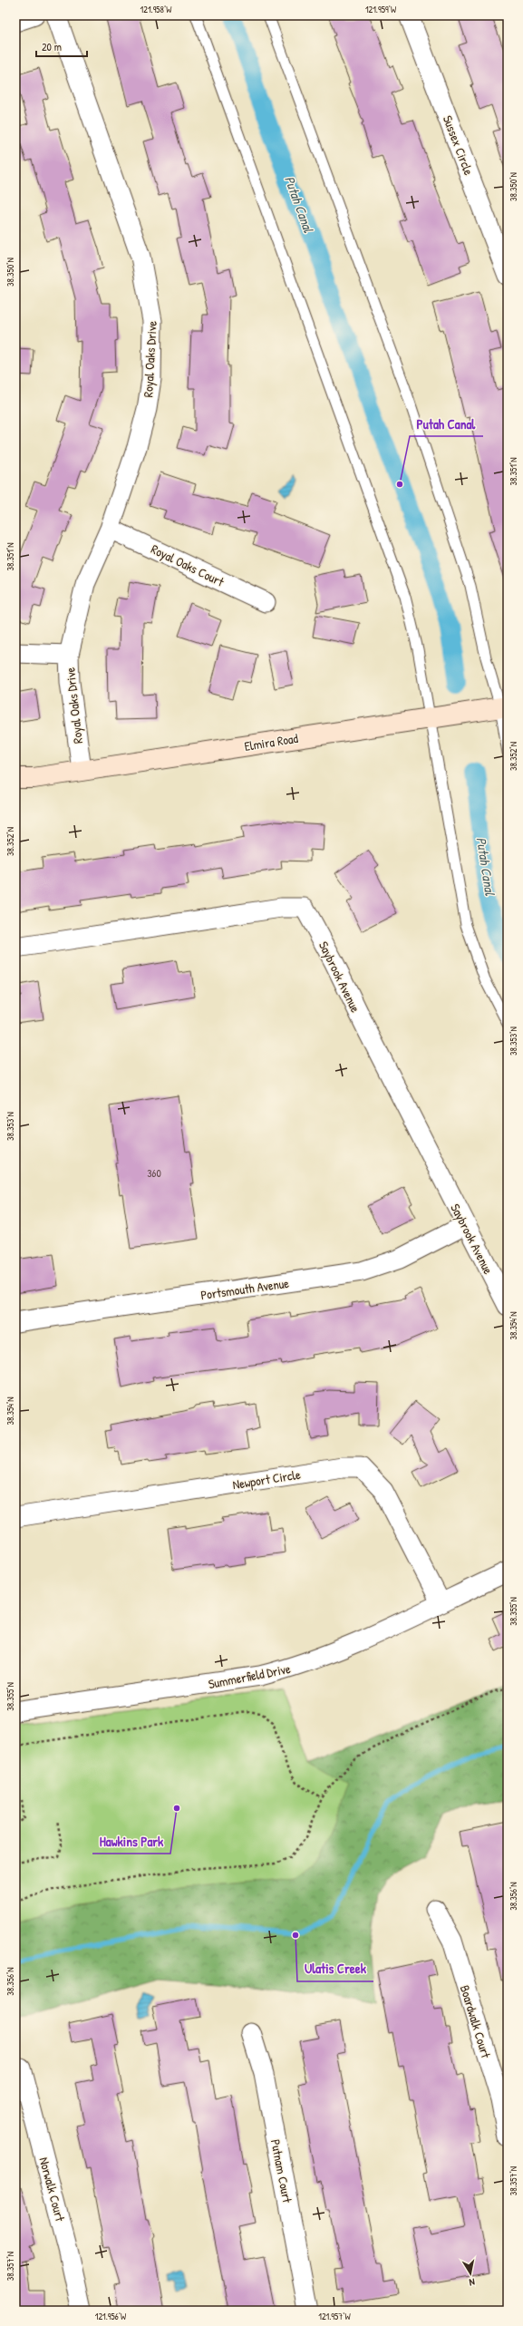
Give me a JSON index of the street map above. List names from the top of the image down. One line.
{"streets":{"main road":["Elmira Road"],"street":["Sussex Circle","Royal Oaks Drive","Royal Oaks Court","Saybrook Avenue","Portsmouth Avenue","Newport Circle","Summerfield Drive","Boardwalk Court","Putnam Court","Norwalk Court"]},"crossings":[["Royal Oaks Drive","Royal Oaks Court"],["Royal Oaks Drive","Elmira Road"],["Saybrook Avenue","Portsmouth Avenue"],["Newport Circle","Summerfield Drive"]],"water":["Putah Canal"],"places":["Putah Canal","Hawkins Park","Ulatis Creek"],"house_numbers":["360"],"scale_bar":"20 m","north":"bottom","coordinates":["121.958°W","121.959°W","38.350°N","38.351°N","38.352°N","38.353°N","38.354°N","38.355°N","38.356°N","38.357°N","121.956°W","121.957°W"]}
